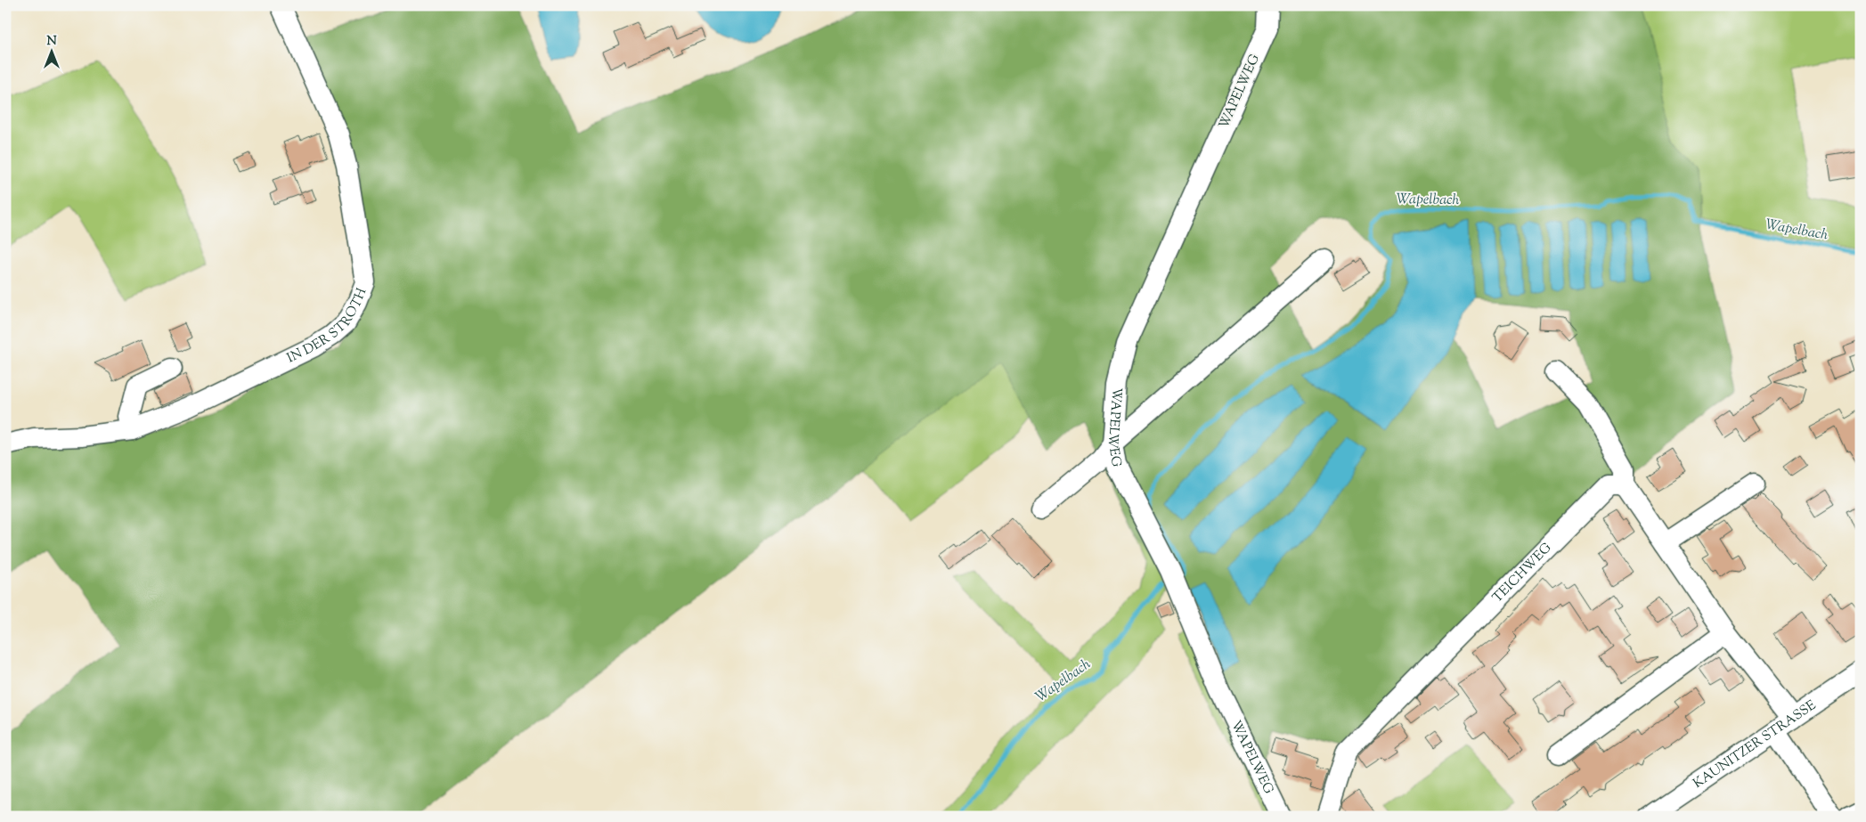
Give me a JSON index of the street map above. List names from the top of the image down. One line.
{"streets":{"street":["WAPELWEG","IN DER STROTH","TEICHWEG","KAUNITZER STRASSE"]},"water":["Wapelbach"],"north":"top"}
